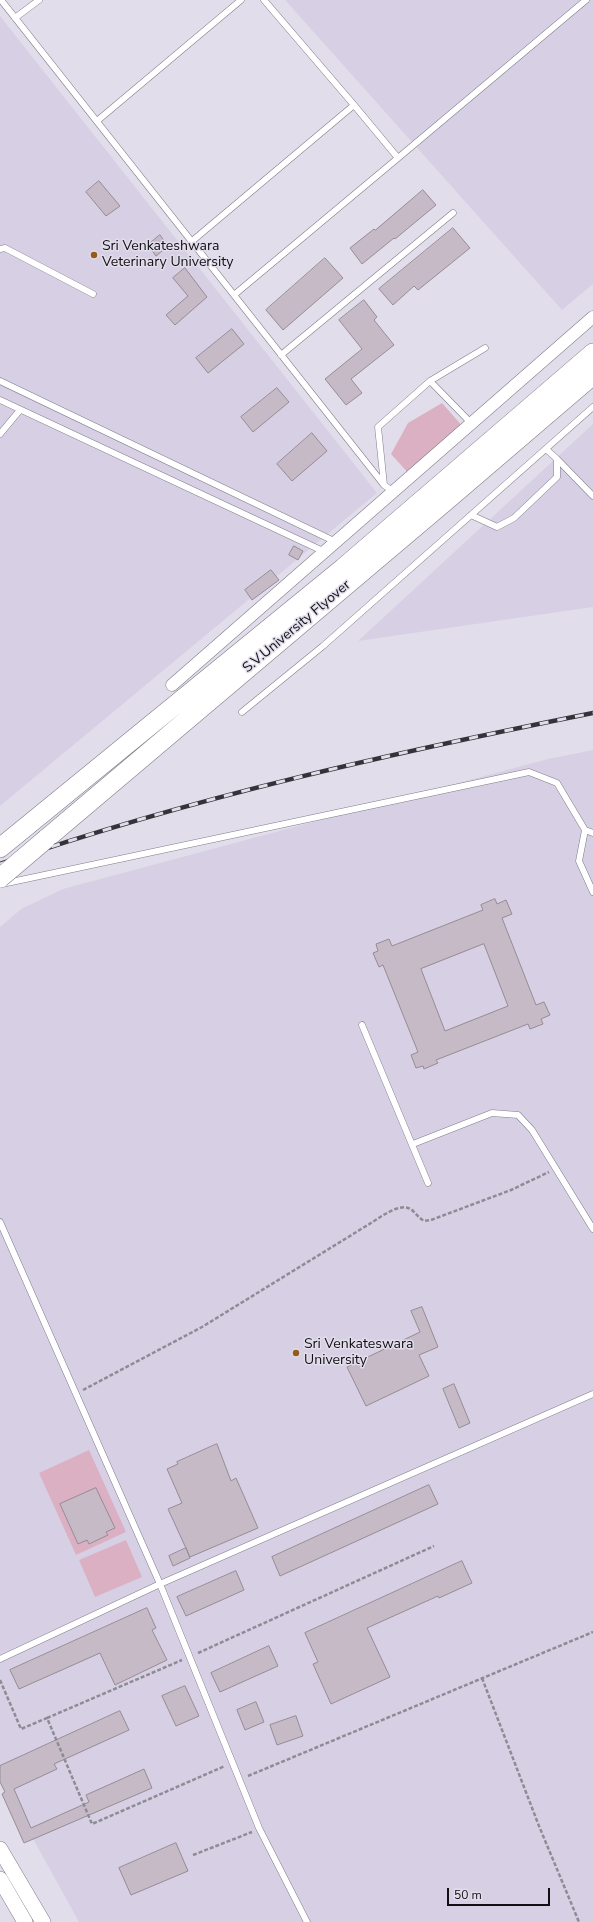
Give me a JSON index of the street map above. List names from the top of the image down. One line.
{"streets":{"main road":["S.V.University Flyover"]},"places":["Sri Venkateshwara Veterinary University","Sri Venkateswara University"],"scale_bar":"50 m"}
